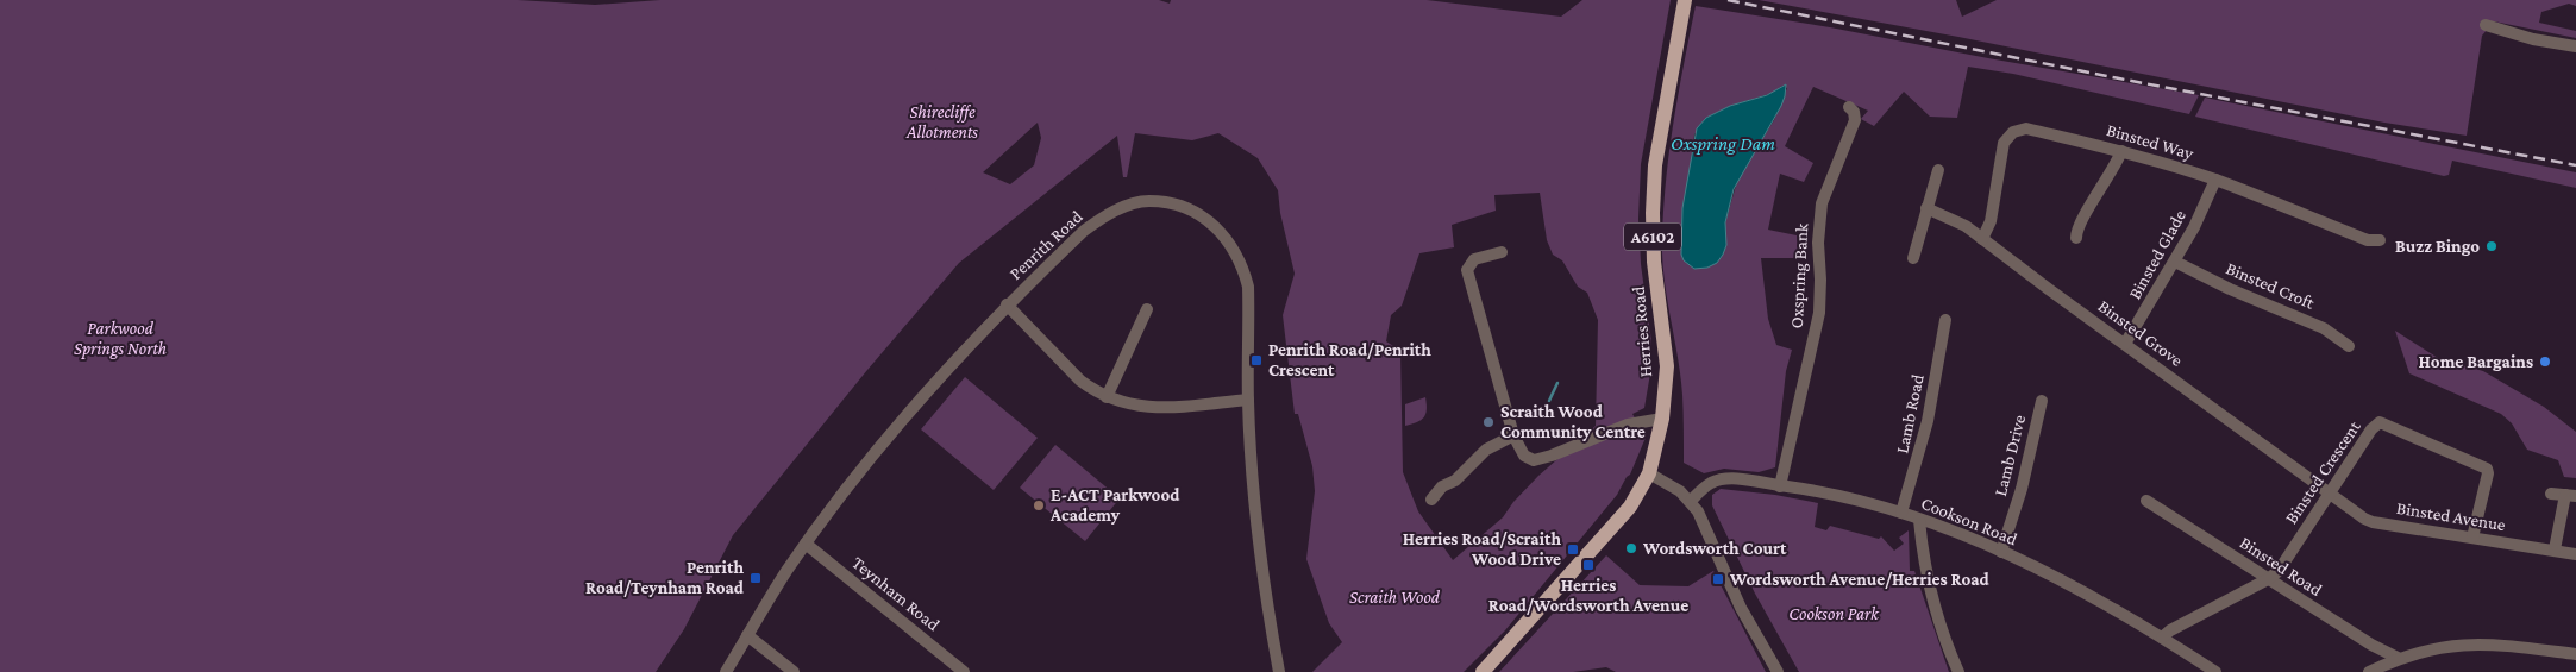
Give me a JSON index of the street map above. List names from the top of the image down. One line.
{"streets":{"main road":["A6102","Herries Road"],"street":["Binsted Way","Penrith Road","Binsted Glade","Oxspring Bank","Binsted Croft","Binsted Grove","Lamb Road","Lamb Drive","Binsted Crescent","Binsted Avenue","Cookson Road","Binsted Road","Teynham Road"]},"crossings":[["Binsted Way","Binsted Glade"],["Binsted Way","Binsted Grove"],["Penrith Road","Teynham Road"],["Binsted Glade","Binsted Croft"],["Binsted Glade","Binsted Grove"],["Oxspring Bank","Cookson Road"],["Binsted Grove","Binsted Crescent"],["Binsted Grove","Binsted Avenue"],["Lamb Road","Cookson Road"],["Lamb Drive","Cookson Road"],["Binsted Crescent","Binsted Avenue"],["Binsted Crescent","Cookson Road"],["Binsted Crescent","Binsted Road"]],"water":["Oxspring Dam"],"parks":["Shirecliffe Allotments","Parkwood Springs North","Scraith Wood","Cookson Park"],"places":{"other":["Buzz Bingo","Home Bargains","Scraith Wood Community Centre","E-ACT Parkwood Academy","Wordsworth Court"],"transit":["Penrith Road/Penrith Crescent","Herries Road/Scraith Wood Drive","Herries Road/Wordsworth Avenue","Penrith Road/Teynham Road","Wordsworth Avenue/Herries Road"]}}
